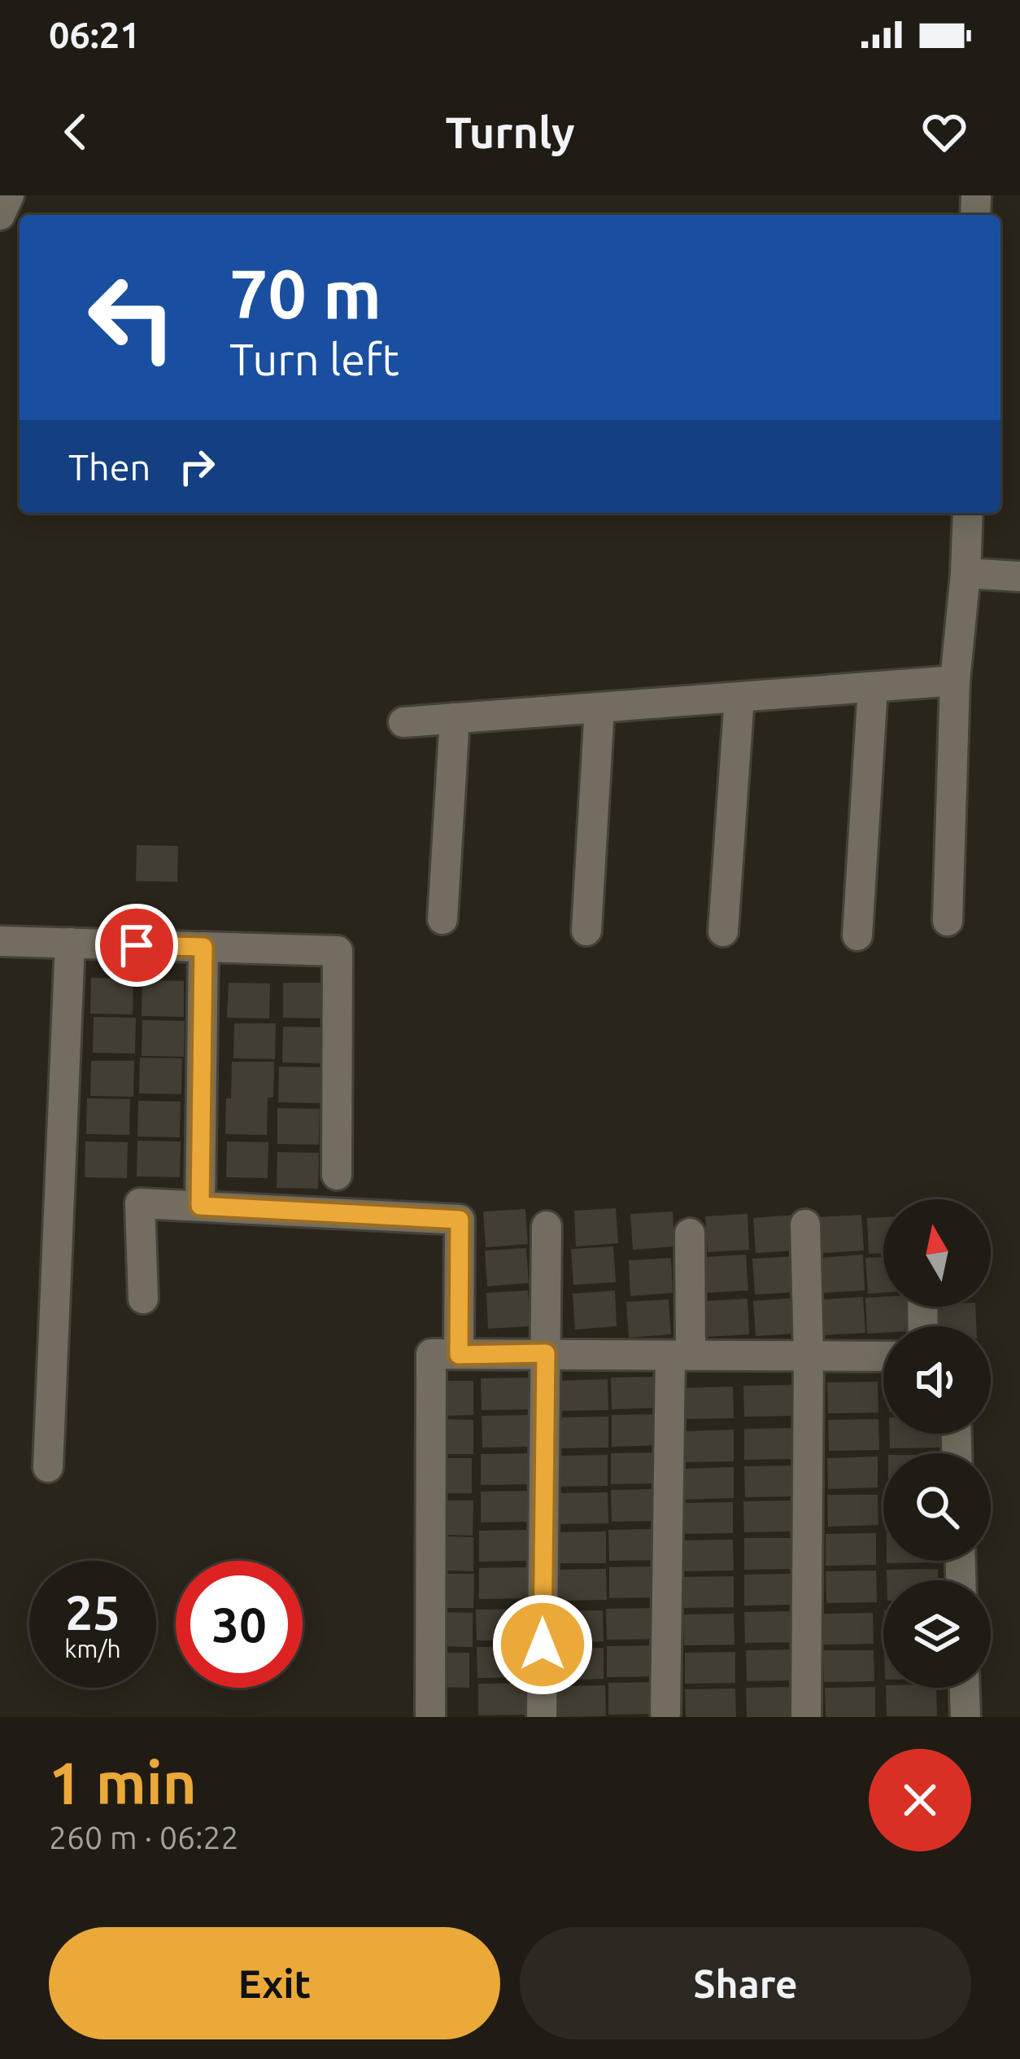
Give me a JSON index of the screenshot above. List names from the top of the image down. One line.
{"north":"top","page":{"status":"06:21","header":"Turnly","turn":["70 m","Turn left"],"then":"Then","speed":"25 km/h","limit":"30","heading":["1 min","260 m · 06:22"],"buttons":["Exit","Share"]}}
